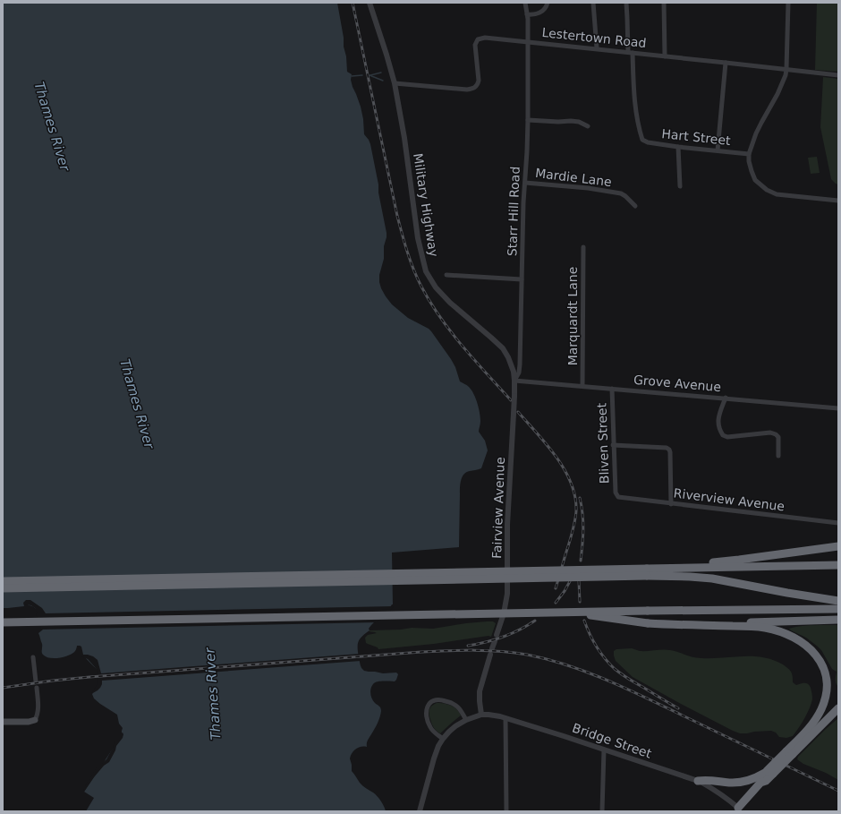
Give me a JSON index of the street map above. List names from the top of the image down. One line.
{"streets":{"street":["Lestertown Road","Hart Street","Mardie Lane","Military Highway","Starr Hill Road","Marquardt Lane","Grove Avenue","Bliven Street","Riverview Avenue","Fairview Avenue","Bridge Street"]},"crossings":[["Lestertown Road","Hart Street"],["Lestertown Road","Military Highway"],["Lestertown Road","Starr Hill Road"],["Mardie Lane","Starr Hill Road"],["Military Highway","Starr Hill Road"],["Military Highway","Grove Avenue"],["Military Highway","Fairview Avenue"],["Starr Hill Road","Grove Avenue"],["Starr Hill Road","Fairview Avenue"],["Marquardt Lane","Grove Avenue"],["Grove Avenue","Bliven Street"],["Grove Avenue","Fairview Avenue"],["Bliven Street","Riverview Avenue"]],"water":["Thames River"]}
